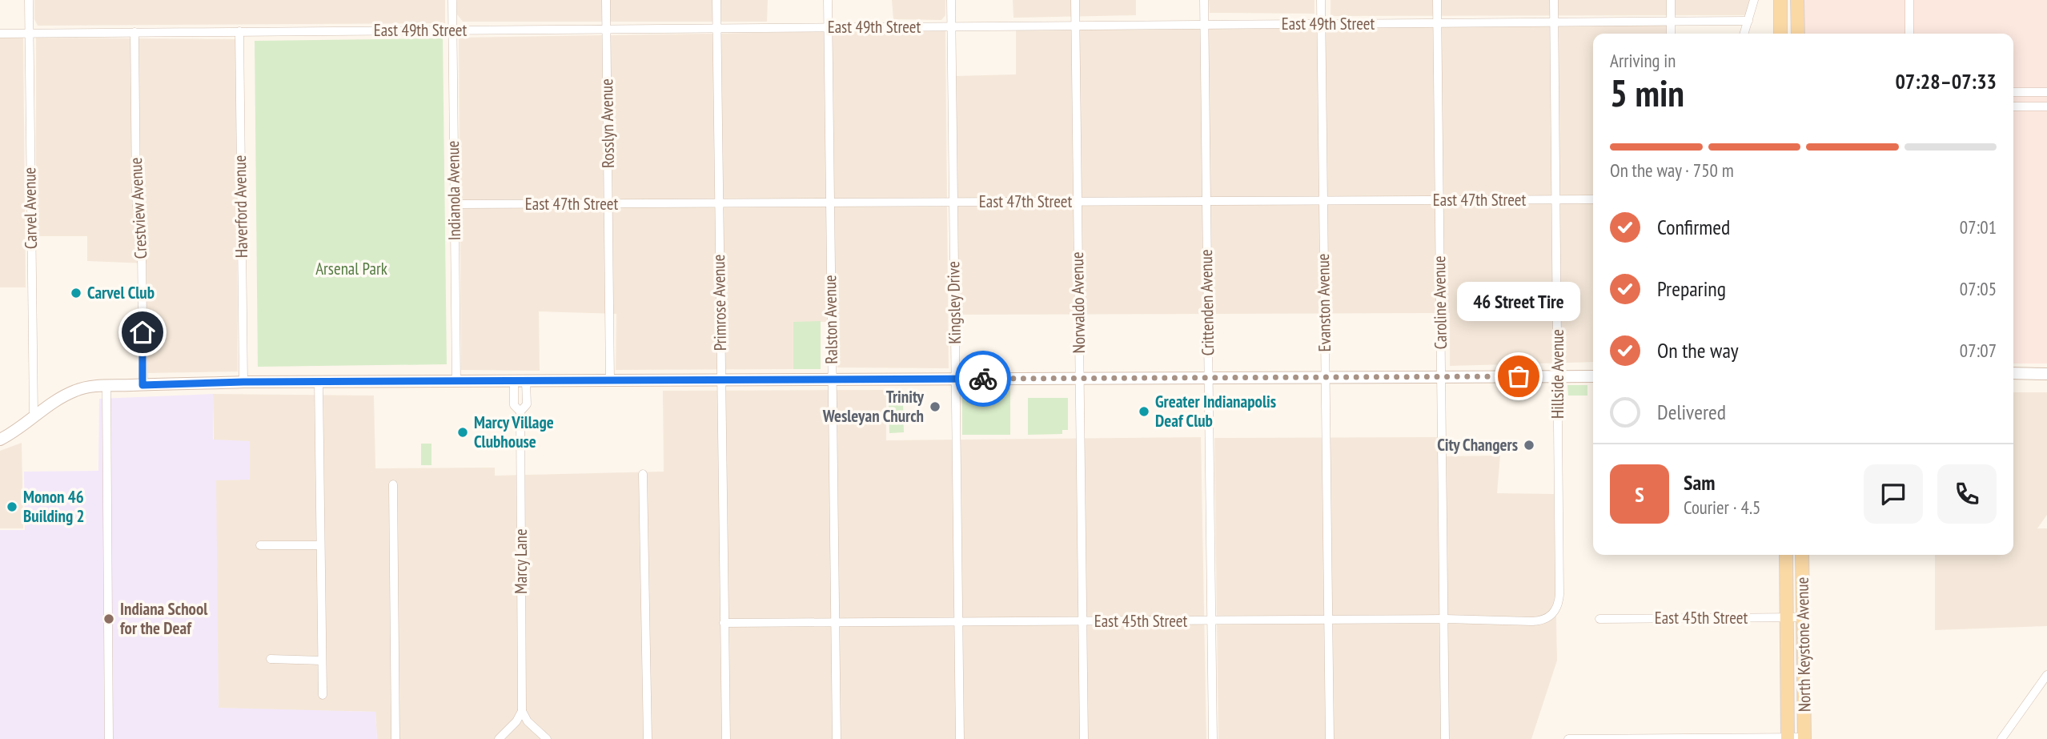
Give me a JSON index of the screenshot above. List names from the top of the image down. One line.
{"streets":{"main road":["North Keystone Avenue"],"street":["East 49th Street","Rosslyn Avenue","Indianola Avenue","East 47th Street","Haverford Avenue","Carvel Avenue","Crestview Avenue","Primrose Avenue","Kingsley Drive","Norwaldo Avenue","Crittenden Avenue","Evanston Avenue","Caroline Avenue","Ralston Avenue","Hillside Avenue","Marcy Lane","East 45th Street"]},"crossings":[["East 49th Street","Rosslyn Avenue"],["East 49th Street","Indianola Avenue"],["East 49th Street","Haverford Avenue"],["East 49th Street","Carvel Avenue"],["East 49th Street","Crestview Avenue"],["East 49th Street","Primrose Avenue"],["East 49th Street","Kingsley Drive"],["East 49th Street","Norwaldo Avenue"],["East 49th Street","Crittenden Avenue"],["East 49th Street","Evanston Avenue"],["East 49th Street","Caroline Avenue"],["East 49th Street","Ralston Avenue"],["East 49th Street","Hillside Avenue"],["Rosslyn Avenue","East 47th Street"],["Indianola Avenue","East 47th Street"],["East 47th Street","Primrose Avenue"],["East 47th Street","Kingsley Drive"],["East 47th Street","Norwaldo Avenue"],["East 47th Street","Crittenden Avenue"],["East 47th Street","Evanston Avenue"],["East 47th Street","Caroline Avenue"],["East 47th Street","Ralston Avenue"],["East 47th Street","Hillside Avenue"],["Primrose Avenue","East 45th Street"],["Kingsley Drive","East 45th Street"],["Norwaldo Avenue","East 45th Street"],["Crittenden Avenue","East 45th Street"],["Evanston Avenue","East 45th Street"],["Caroline Avenue","East 45th Street"],["Ralston Avenue","East 45th Street"],["Hillside Avenue","East 45th Street"],["East 45th Street","North Keystone Avenue"]],"parks":["Arsenal Park"],"places":["Carvel Club","46 Street Tire","Trinity Wesleyan Church","Greater Indianapolis Deaf Club","Marcy Village Clubhouse","City Changers","Monon 46 Building 2","Indiana School for the Deaf"],"page":{"heading":["5 min","Arriving in","07:28–07:33"],"panel":["Sam","Courier · 4.5"],"bar":"On the way · 750 m","list":[["Confirmed","07:01"],["Preparing","07:05"],["On the way","07:07"],"Delivered"],"bubble":"46 Street Tire","round":"S"}}
